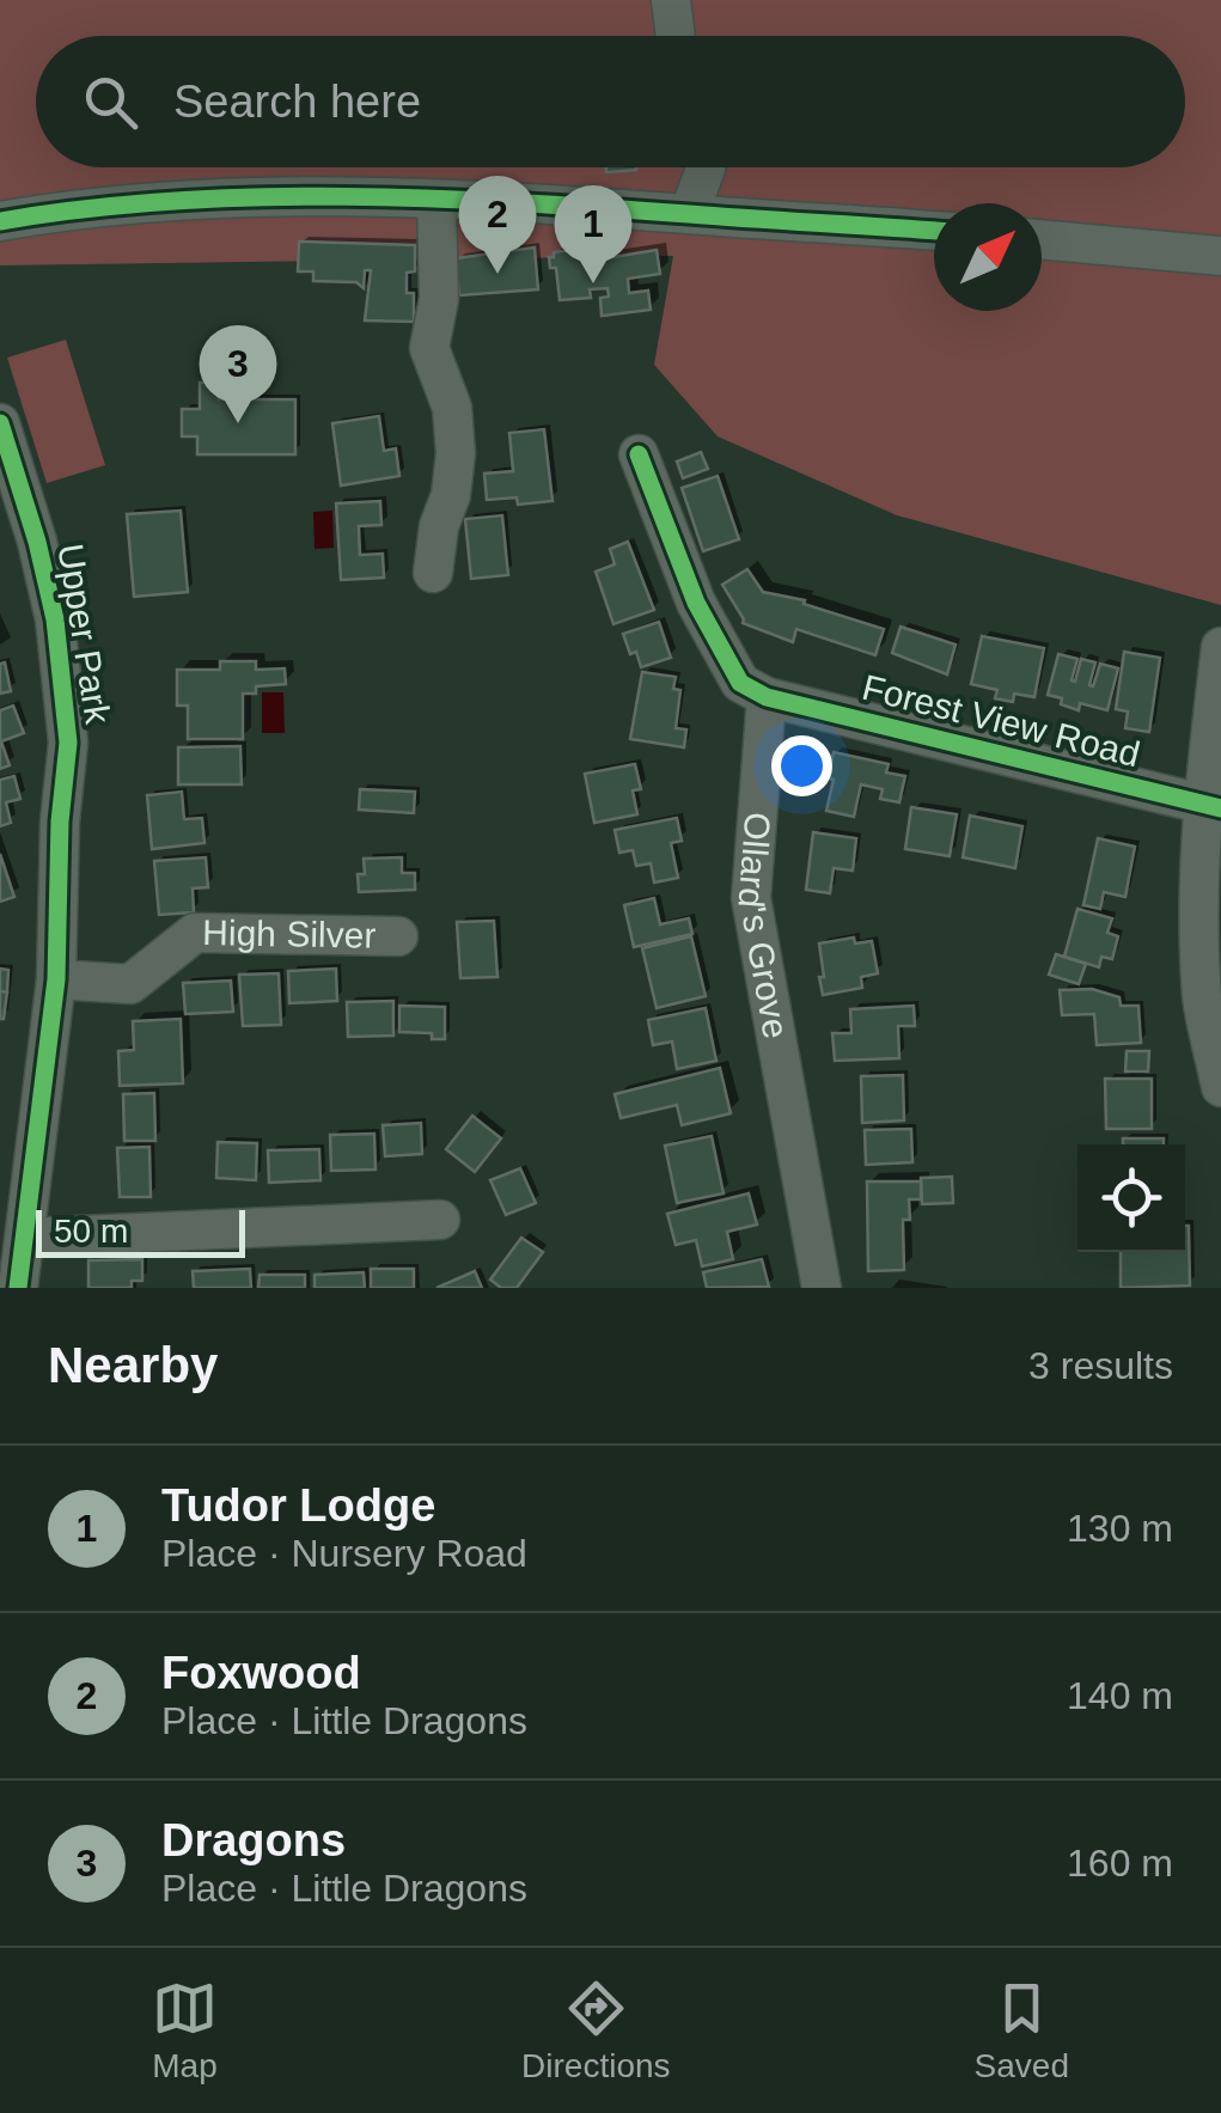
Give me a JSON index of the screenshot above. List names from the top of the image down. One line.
{"streets":{"street":["Upper Park","Forest View Road","Ollard's Grove","High Silver"]},"crossings":[["Upper Park","High Silver"],["Forest View Road","Ollard's Grove"]],"scale_bar":"50 m","north":"top right","page":{"search":"Search here","pins":["2","1","3"],"scale":"50 m","heading":["Nearby","3 results"],"list":[{"mark":"1","name":"Tudor Lodge","note":"Place · Nursery Road","value":"130 m"},{"mark":"2","name":"Foxwood","note":"Place · Little Dragons","value":"140 m"},{"mark":"3","name":"Dragons","note":"Place · Little Dragons","value":"160 m"}],"nav":["Map","Directions","Saved"]}}
